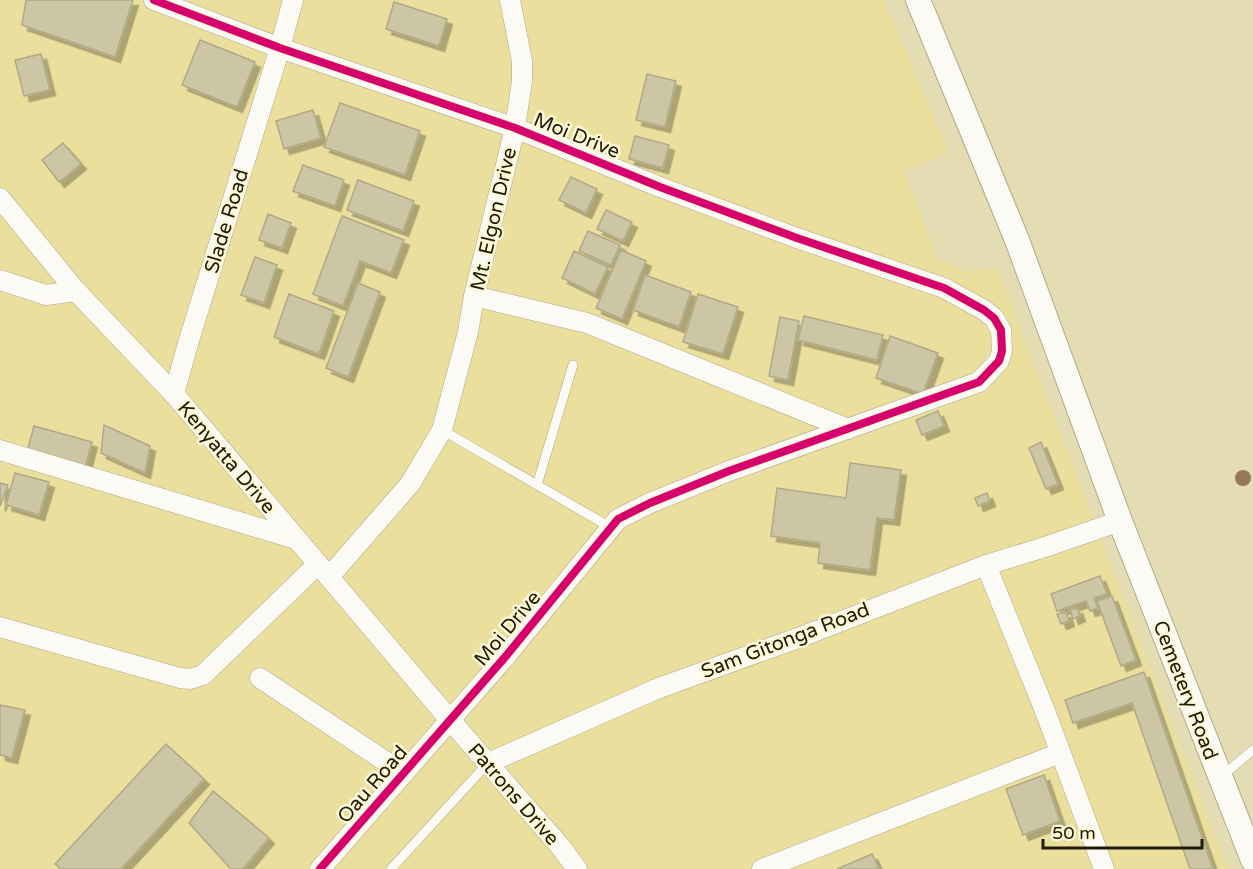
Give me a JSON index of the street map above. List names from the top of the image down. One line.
{"streets":{"street":["Moi Drive","Mt. Elgon Drive","Slade Road","Kenyatta Drive","Sam Gitonga Road","Cemetery Road","Oau Road","Patrons Drive"]},"crossings":[["Moi Drive","Mt. Elgon Drive"],["Moi Drive","Slade Road"],["Moi Drive","Kenyatta Drive"],["Moi Drive","Oau Road"],["Moi Drive","Patrons Drive"],["Mt. Elgon Drive","Kenyatta Drive"],["Slade Road","Kenyatta Drive"],["Kenyatta Drive","Oau Road"],["Kenyatta Drive","Patrons Drive"],["Sam Gitonga Road","Cemetery Road"],["Sam Gitonga Road","Patrons Drive"],["Oau Road","Patrons Drive"]],"scale_bar":"50 m"}
